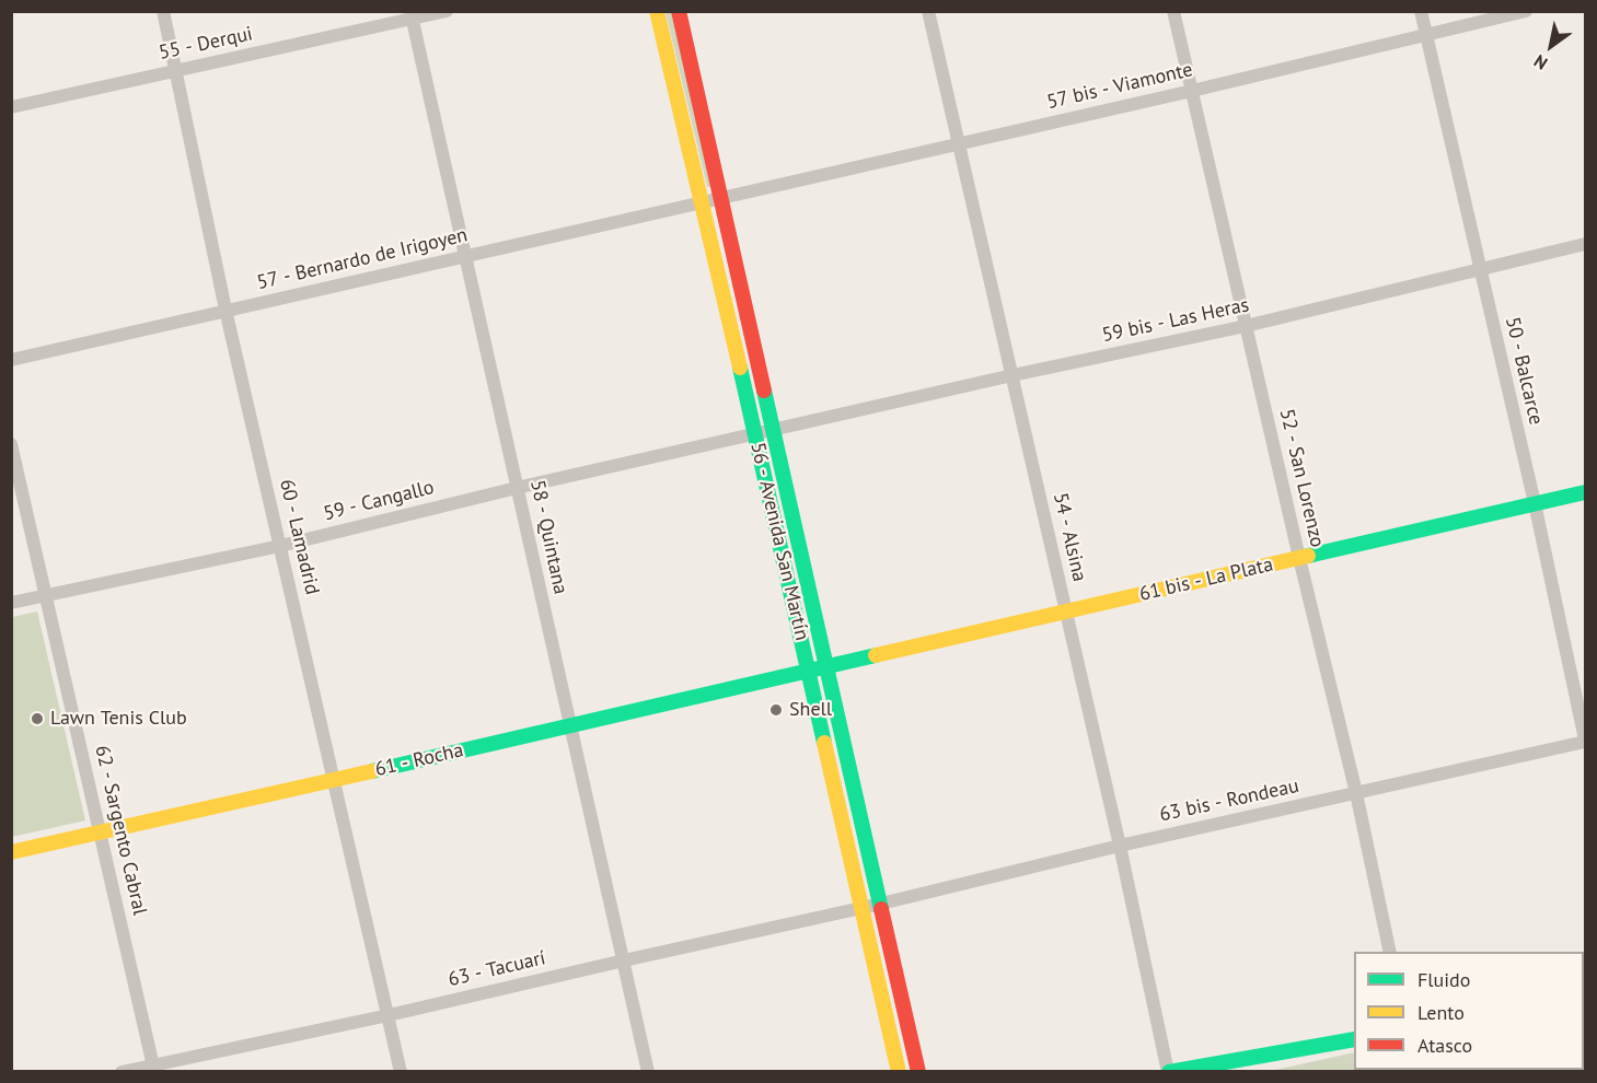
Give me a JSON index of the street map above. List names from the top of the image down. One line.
{"streets":{"main road":["56 - Avenida San Martín","61 bis - La Plata","61 - Rocha"],"street":["55 - Derqui","57 bis - Viamonte","57 - Bernardo de Irigoyen","59 bis - Las Heras","50 - Balcarce","52 - San Lorenzo","59 - Cangallo","60 - Lamadrid","58 - Quintana","54 - Alsina","63 bis - Rondeau","62 - Sargento Cabral","63 - Tacuarí"]},"crossings":[["55 - Derqui","60 - Lamadrid"],["55 - Derqui","58 - Quintana"],["57 bis - Viamonte","57 - Bernardo de Irigoyen"],["57 bis - Viamonte","50 - Balcarce"],["57 bis - Viamonte","52 - San Lorenzo"],["57 bis - Viamonte","54 - Alsina"],["57 bis - Viamonte","56 - Avenida San Martín"],["57 - Bernardo de Irigoyen","60 - Lamadrid"],["57 - Bernardo de Irigoyen","58 - Quintana"],["57 - Bernardo de Irigoyen","56 - Avenida San Martín"],["59 bis - Las Heras","50 - Balcarce"],["59 bis - Las Heras","52 - San Lorenzo"],["59 bis - Las Heras","59 - Cangallo"],["59 bis - Las Heras","54 - Alsina"],["59 bis - Las Heras","56 - Avenida San Martín"],["50 - Balcarce","61 bis - La Plata"],["50 - Balcarce","63 bis - Rondeau"],["52 - San Lorenzo","61 bis - La Plata"],["52 - San Lorenzo","63 bis - Rondeau"],["59 - Cangallo","60 - Lamadrid"],["59 - Cangallo","58 - Quintana"],["59 - Cangallo","56 - Avenida San Martín"],["59 - Cangallo","62 - Sargento Cabral"],["60 - Lamadrid","61 - Rocha"],["60 - Lamadrid","63 - Tacuarí"],["58 - Quintana","61 - Rocha"],["58 - Quintana","63 - Tacuarí"],["54 - Alsina","61 bis - La Plata"],["54 - Alsina","63 bis - Rondeau"],["56 - Avenida San Martín","61 bis - La Plata"],["56 - Avenida San Martín","61 - Rocha"],["56 - Avenida San Martín","63 bis - Rondeau"],["56 - Avenida San Martín","63 - Tacuarí"],["61 bis - La Plata","61 - Rocha"],["61 - Rocha","62 - Sargento Cabral"],["63 bis - Rondeau","63 - Tacuarí"],["62 - Sargento Cabral","63 - Tacuarí"]],"places":["Shell","Lawn Tenis Club"],"legend":["Fluido","Lento","Atasco"],"north":"bottom left"}
